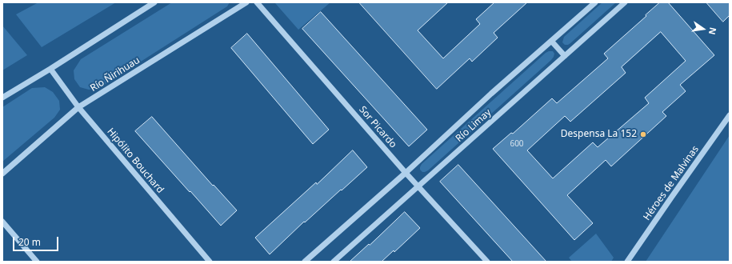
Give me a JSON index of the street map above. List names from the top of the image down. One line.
{"streets":{"street":["Río Ñirihuau","Río Limay","Sor Picardo","Hipólito Bouchard","Héroes de Malvinas"]},"crossings":[["Río Ñirihuau","Hipólito Bouchard"],["Río Limay","Sor Picardo"]],"places":["Despensa La 152"],"house_numbers":["600"],"scale_bar":"20 m","north":"right"}
